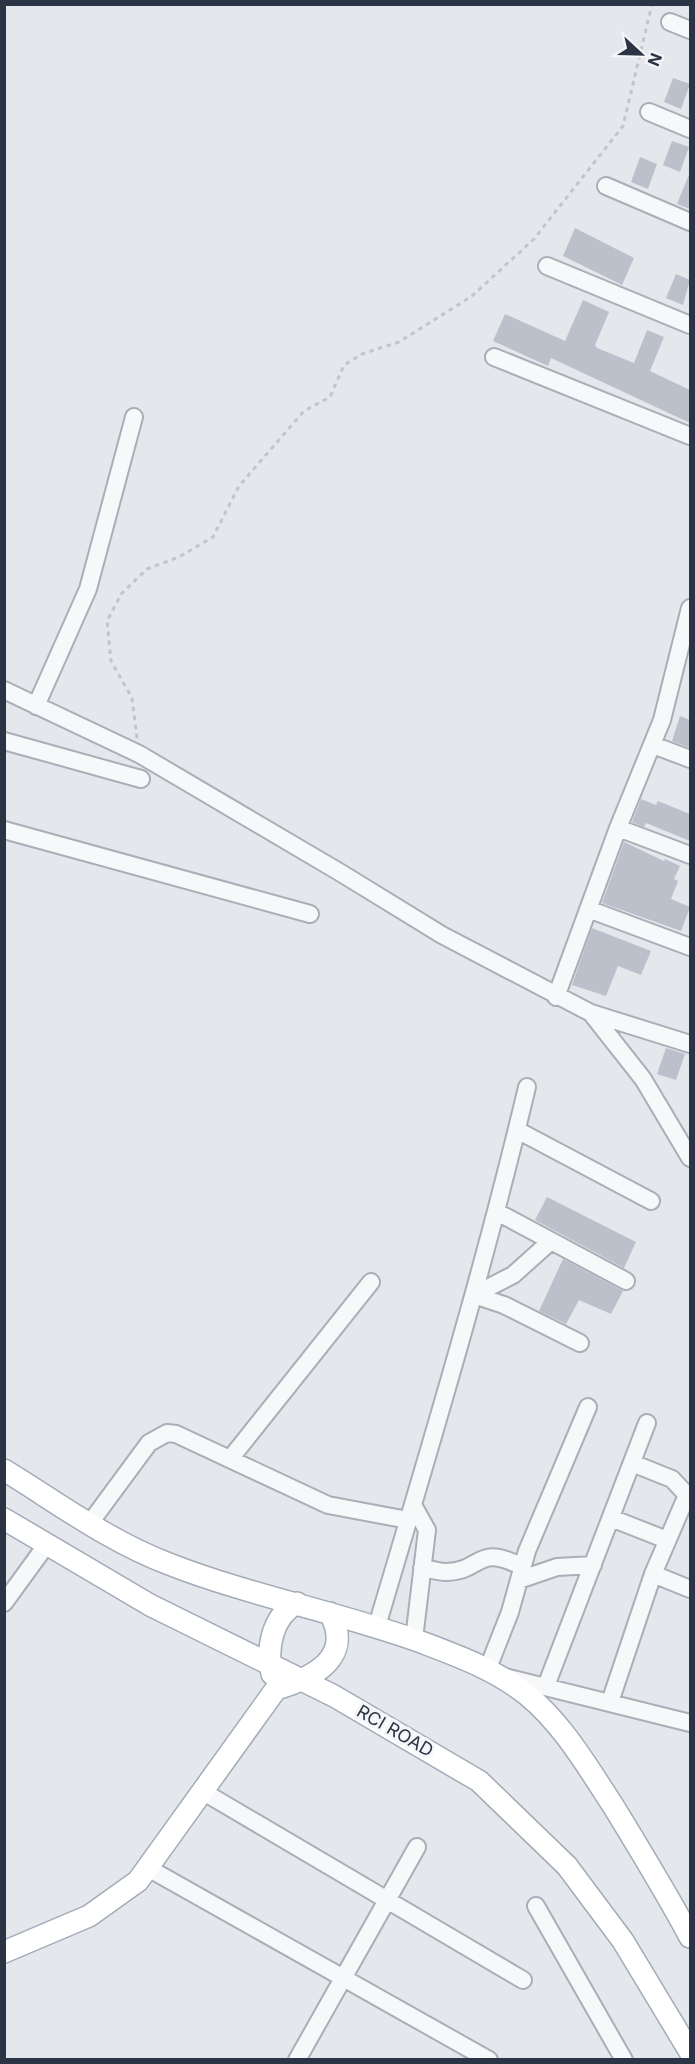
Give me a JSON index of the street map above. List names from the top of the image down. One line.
{"streets":{"main road":["RCI ROAD"]},"north":"right"}
